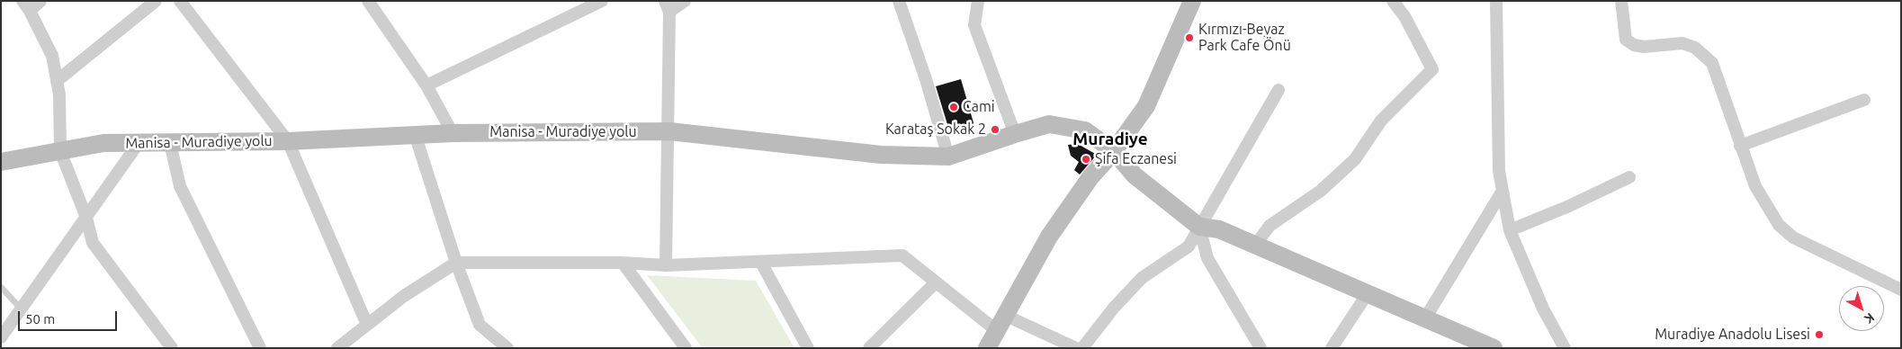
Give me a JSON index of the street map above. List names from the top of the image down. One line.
{"streets":{"main road":["Manisa - Muradiye yolu"]},"districts":["Muradiye"],"places":["Kırmızı-Beyaz Park Cafe Önü","Cami","Karataş Sokak 2","Şifa Eczanesi","Muradiye Anadolu Lisesi"],"scale_bar":"50 m","north":"bottom right"}
